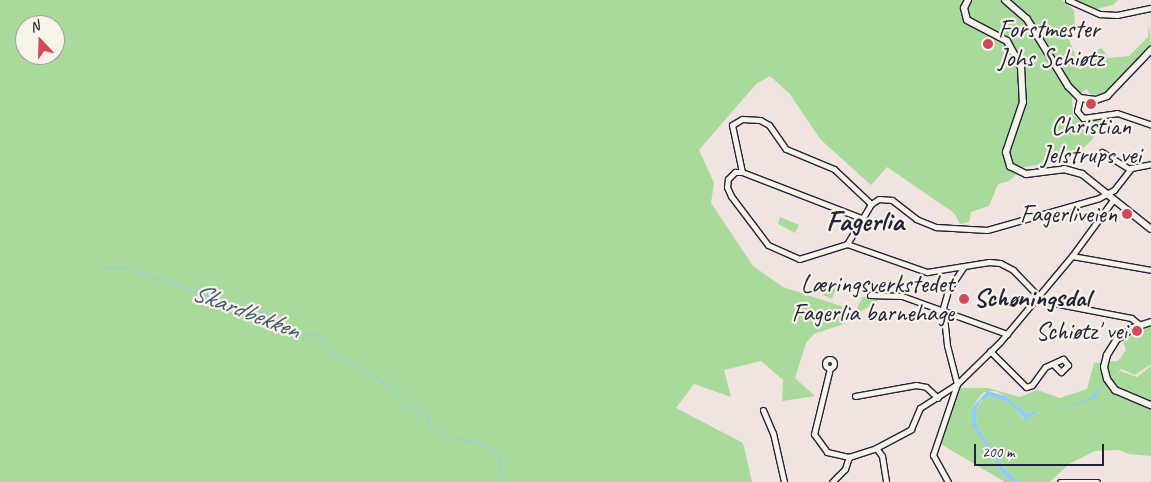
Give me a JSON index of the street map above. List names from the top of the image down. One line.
{"districts":["Fagerlia","Schøningsdal"],"water":["Skardbekken"],"places":["Forstmester Johs Schiøtz","Christian Jelstrups vei","Fagerliveien","Læringsverkstedet Fagerlia barnehage","Schiøtz' vei"],"scale_bar":"200 m","north":"top"}
